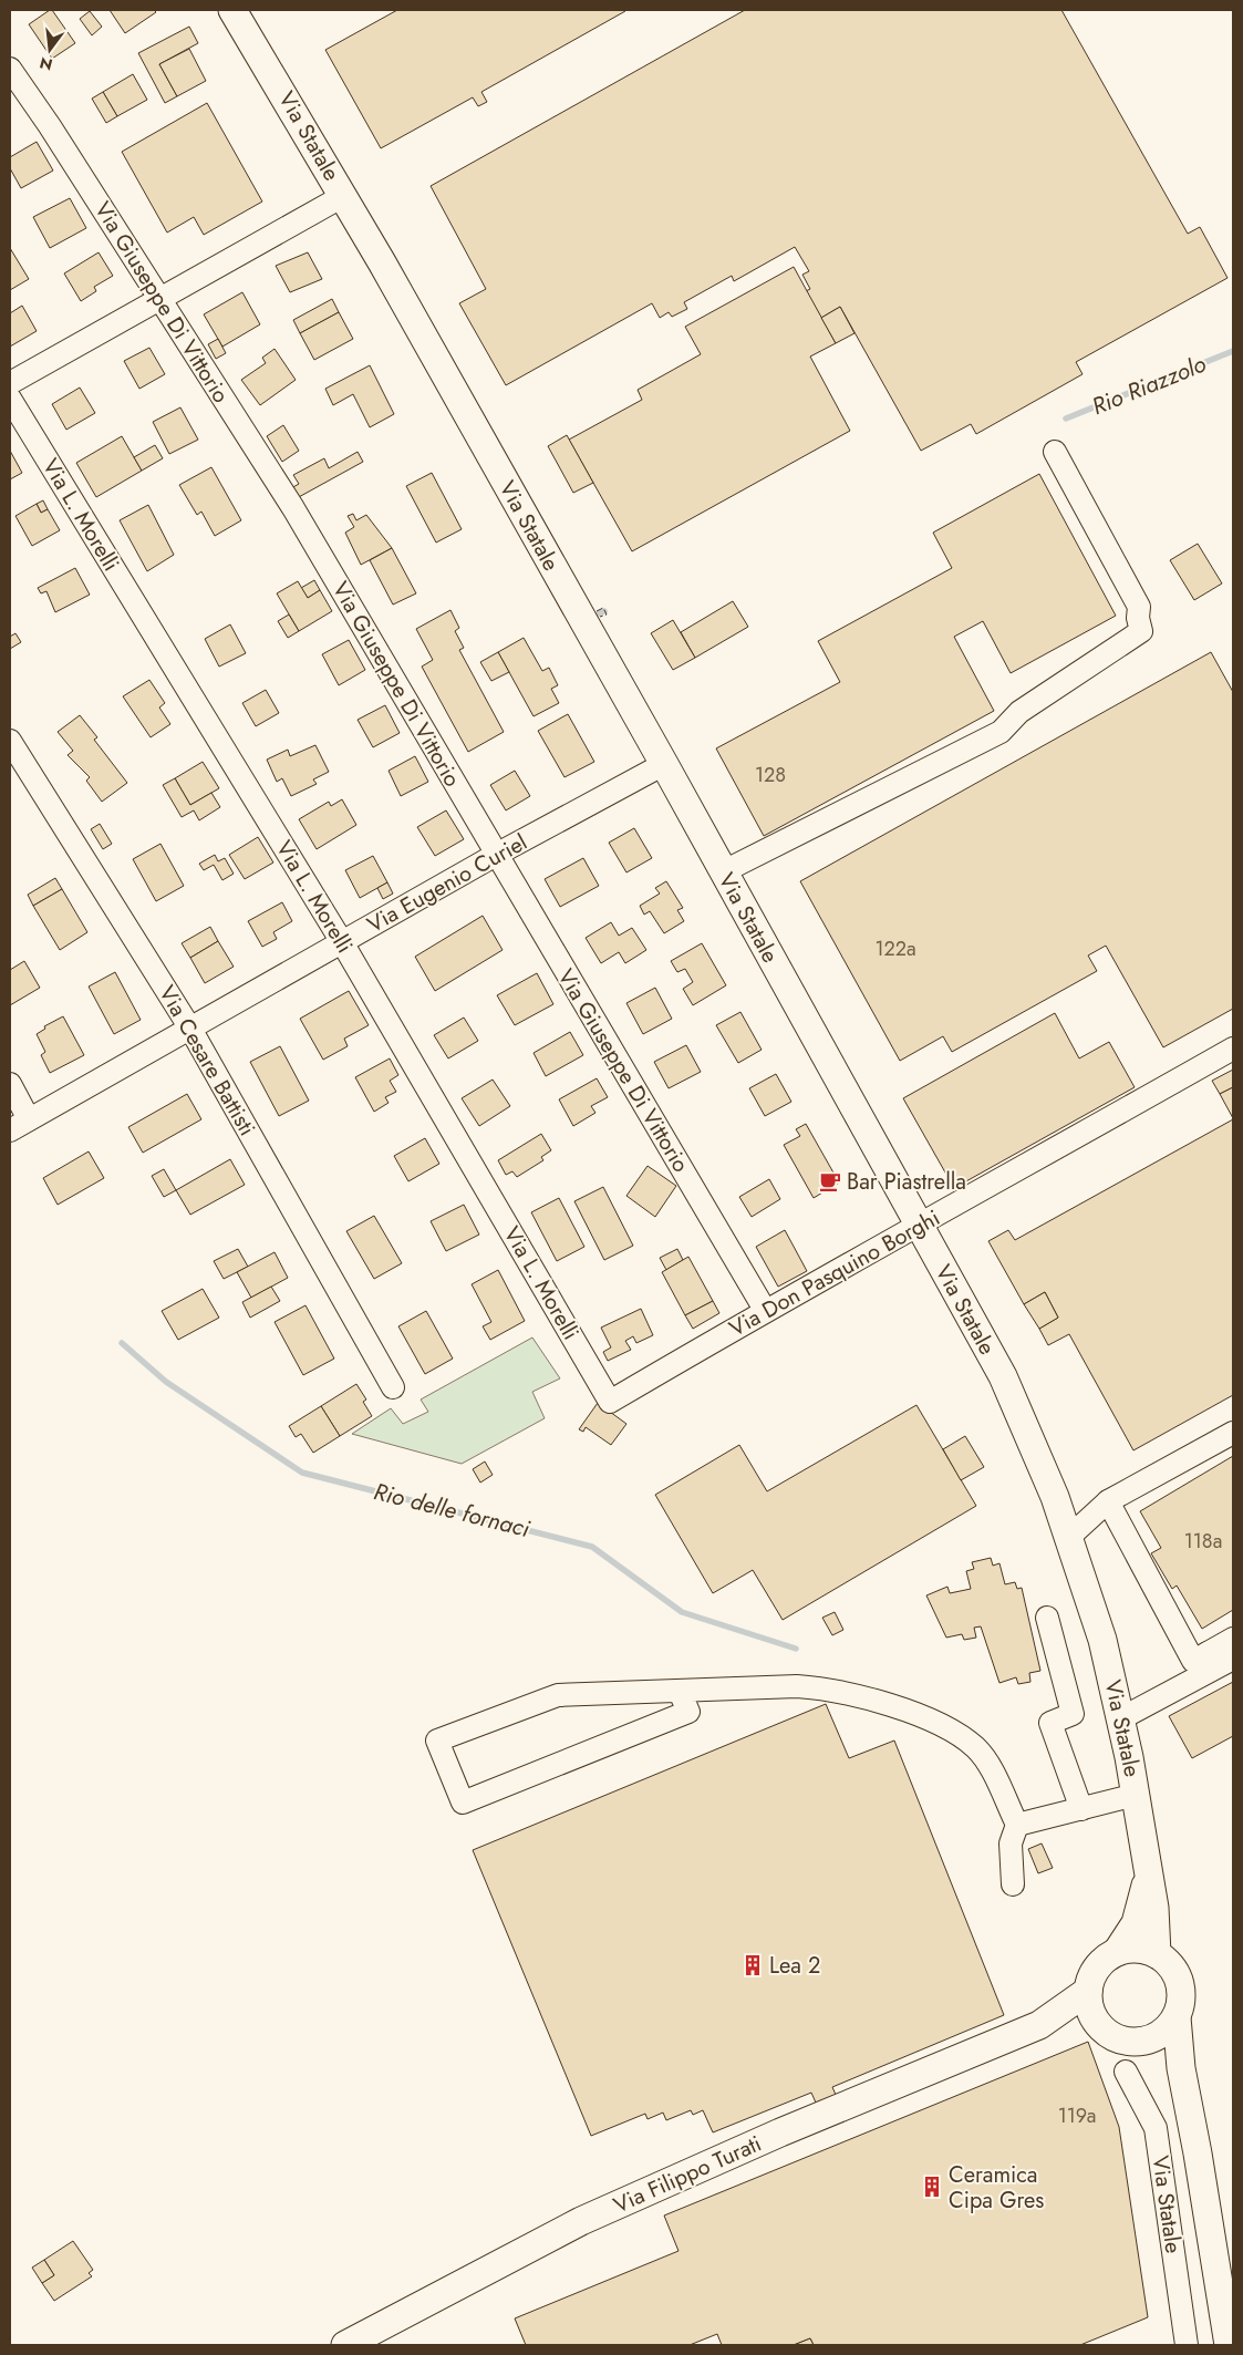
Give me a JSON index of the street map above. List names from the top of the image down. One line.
{"streets":{"main road":["Via Statale","Via Filippo Turati"],"street":["Via Giuseppe Di Vittorio","Via L. Morelli","Via Eugenio Curiel","Via Cesare Battisti","Via Don Pasquino Borghi"]},"crossings":[["Via Statale","Via Eugenio Curiel"],["Via Statale","Via Don Pasquino Borghi"],["Via Statale","Via Filippo Turati"],["Via Giuseppe Di Vittorio","Via Eugenio Curiel"],["Via Giuseppe Di Vittorio","Via Don Pasquino Borghi"],["Via L. Morelli","Via Eugenio Curiel"],["Via L. Morelli","Via Don Pasquino Borghi"],["Via Eugenio Curiel","Via Cesare Battisti"]],"water":["Rio Riazzolo","Rio delle fornaci"],"places":{"cafe":["Bar Piastrella"],"building":["Lea 2","Ceramica Cipa Gres"]},"house_numbers":["128","122a","118a","119a"],"north":"bottom"}
